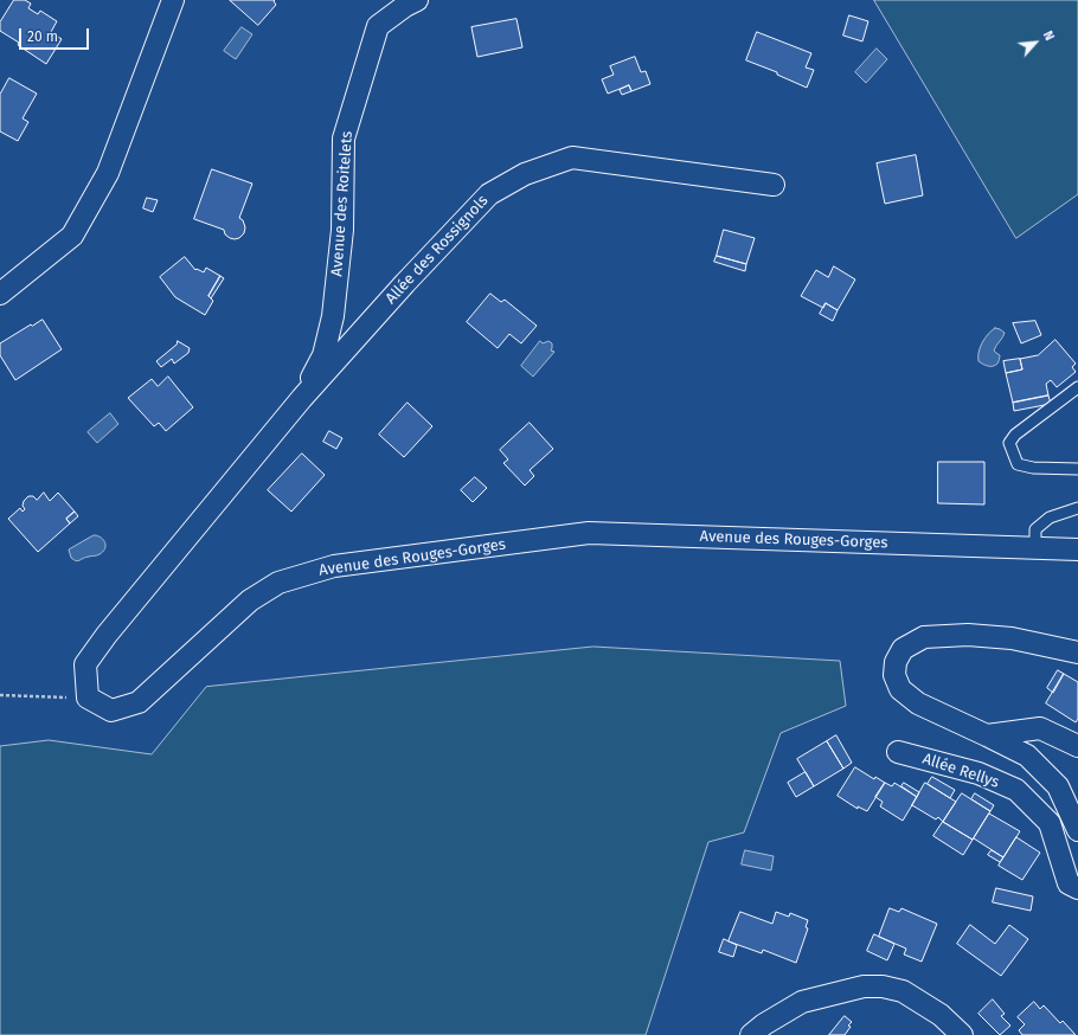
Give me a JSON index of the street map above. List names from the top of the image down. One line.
{"streets":{"street":["Avenue des Roitelets","Allée des Rossignols","Avenue des Rouges-Gorges","Allée Rellys"]},"crossings":[["Avenue des Roitelets","Allée des Rossignols"]],"scale_bar":"20 m","north":"top right"}
